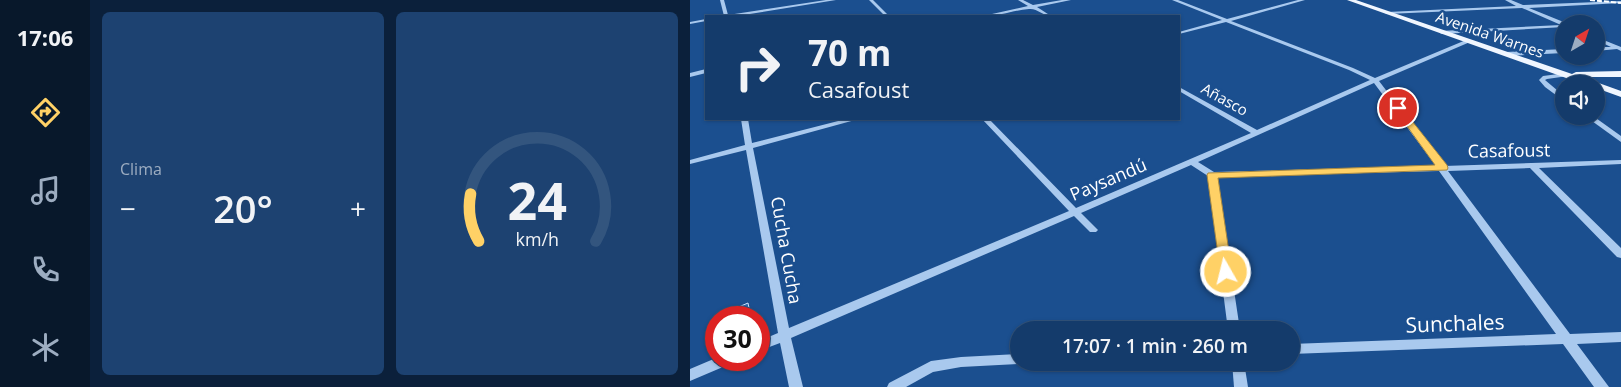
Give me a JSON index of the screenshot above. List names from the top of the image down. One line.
{"streets":{"main road":["Avenida Warnes"],"street":["Añasco","Casafoust","Paysandú","Cucha Cucha","Sunchales"]},"crossings":[["Avenida Warnes","Paysandú"],["Añasco","Paysandú"],["Paysandú","Cucha Cucha"]],"north":"top right","page":{"tabs":"17:06","tile":"Clima","turn":["70 m","Casafoust"],"heat":["−","20°","+"],"limit":"30","trip":"17:07 · 1 min · 260 m","gauge":["24","km/h"]}}
